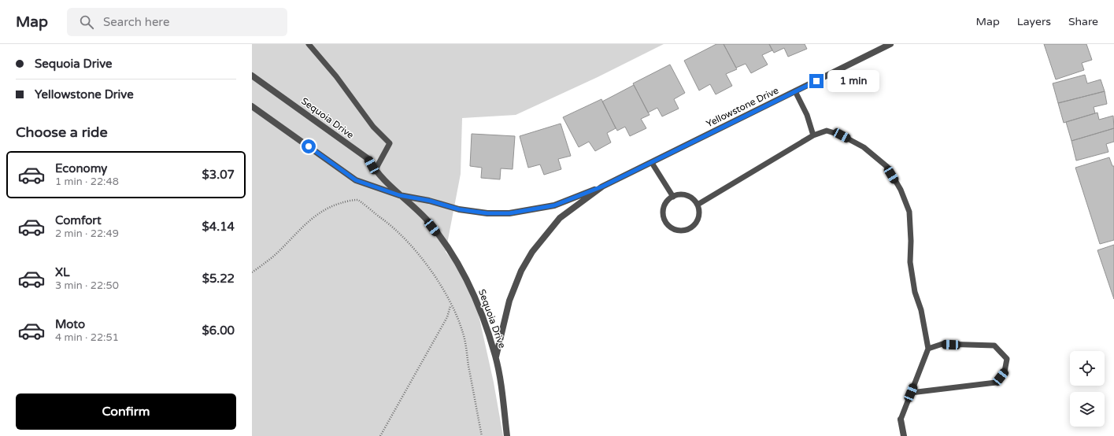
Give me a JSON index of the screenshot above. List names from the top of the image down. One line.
{"streets":{"street":["Yellowstone Drive","Sequoia Drive"]},"crossings":[["Yellowstone Drive","Sequoia Drive"]],"page":{"header":"Map","search":"Search here","nav":["Map","Layers","Share"],"banner":["Sequoia Drive","Yellowstone Drive"],"bubble":"1 min","heading":"Choose a ride","list":[{"name":"Economy","note":"1 min · 22:48","value":"$3.07"},{"name":"Comfort","note":"2 min · 22:49","value":"$4.14"},{"name":"XL","note":"3 min · 22:50","value":"$5.22"},{"name":"Moto","note":"4 min · 22:51","value":"$6.00"}],"buttons":"Confirm"}}
